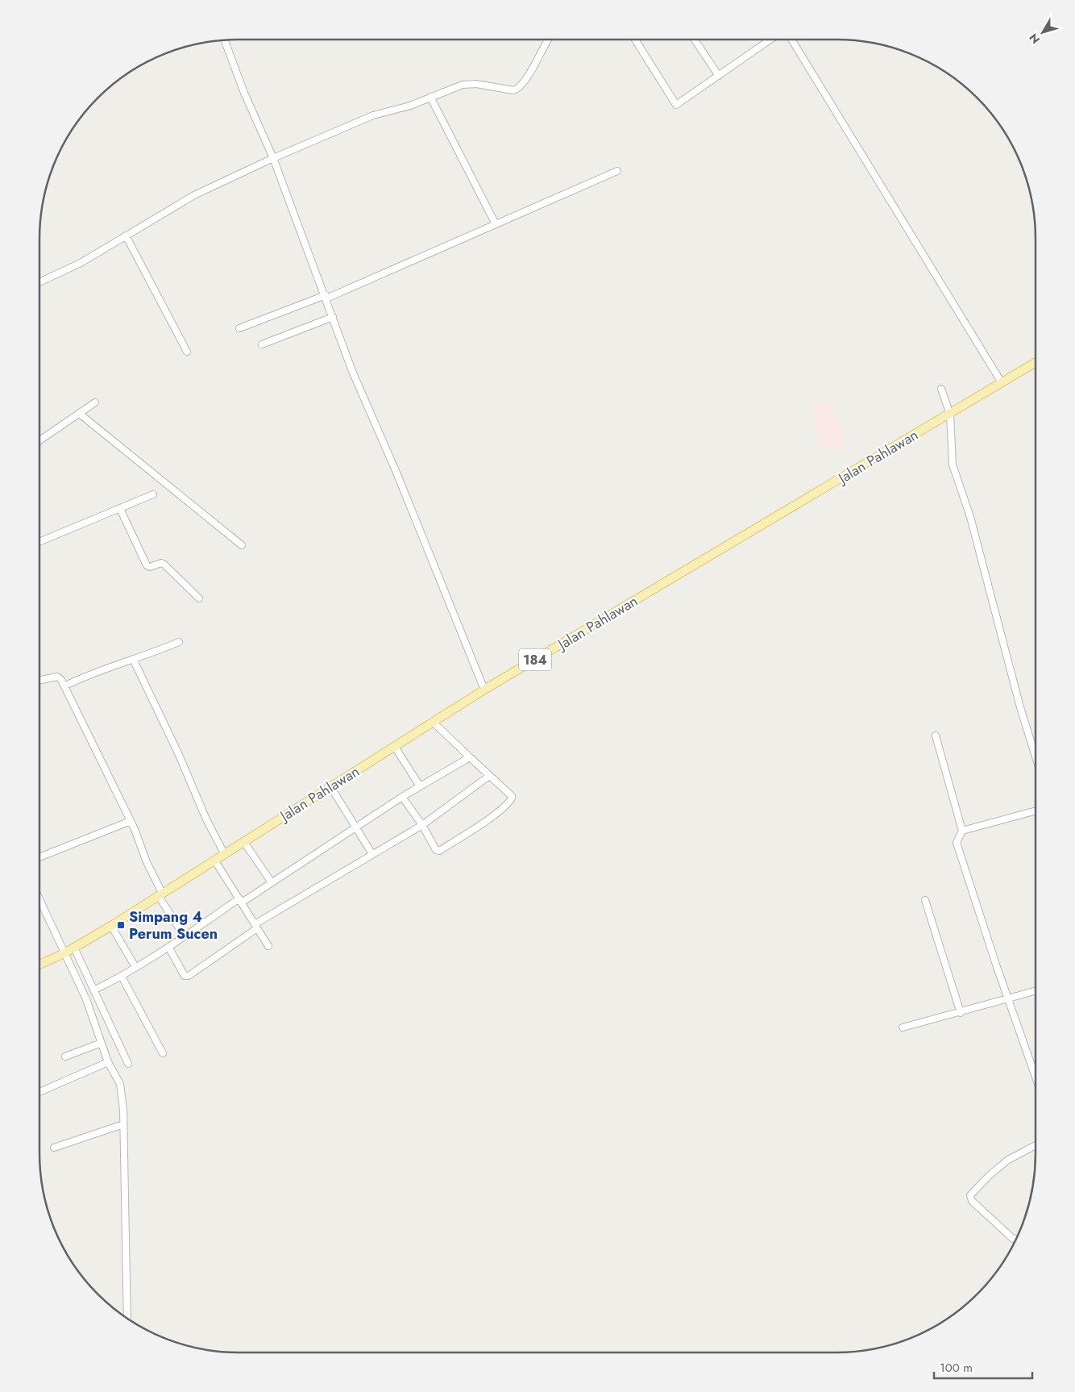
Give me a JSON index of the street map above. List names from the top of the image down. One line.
{"streets":{"main road":["Jalan Pahlawan","184"]},"places":{"transit":["Simpang 4 Perum Sucen"]},"scale_bar":"100 m","north":"bottom left"}
